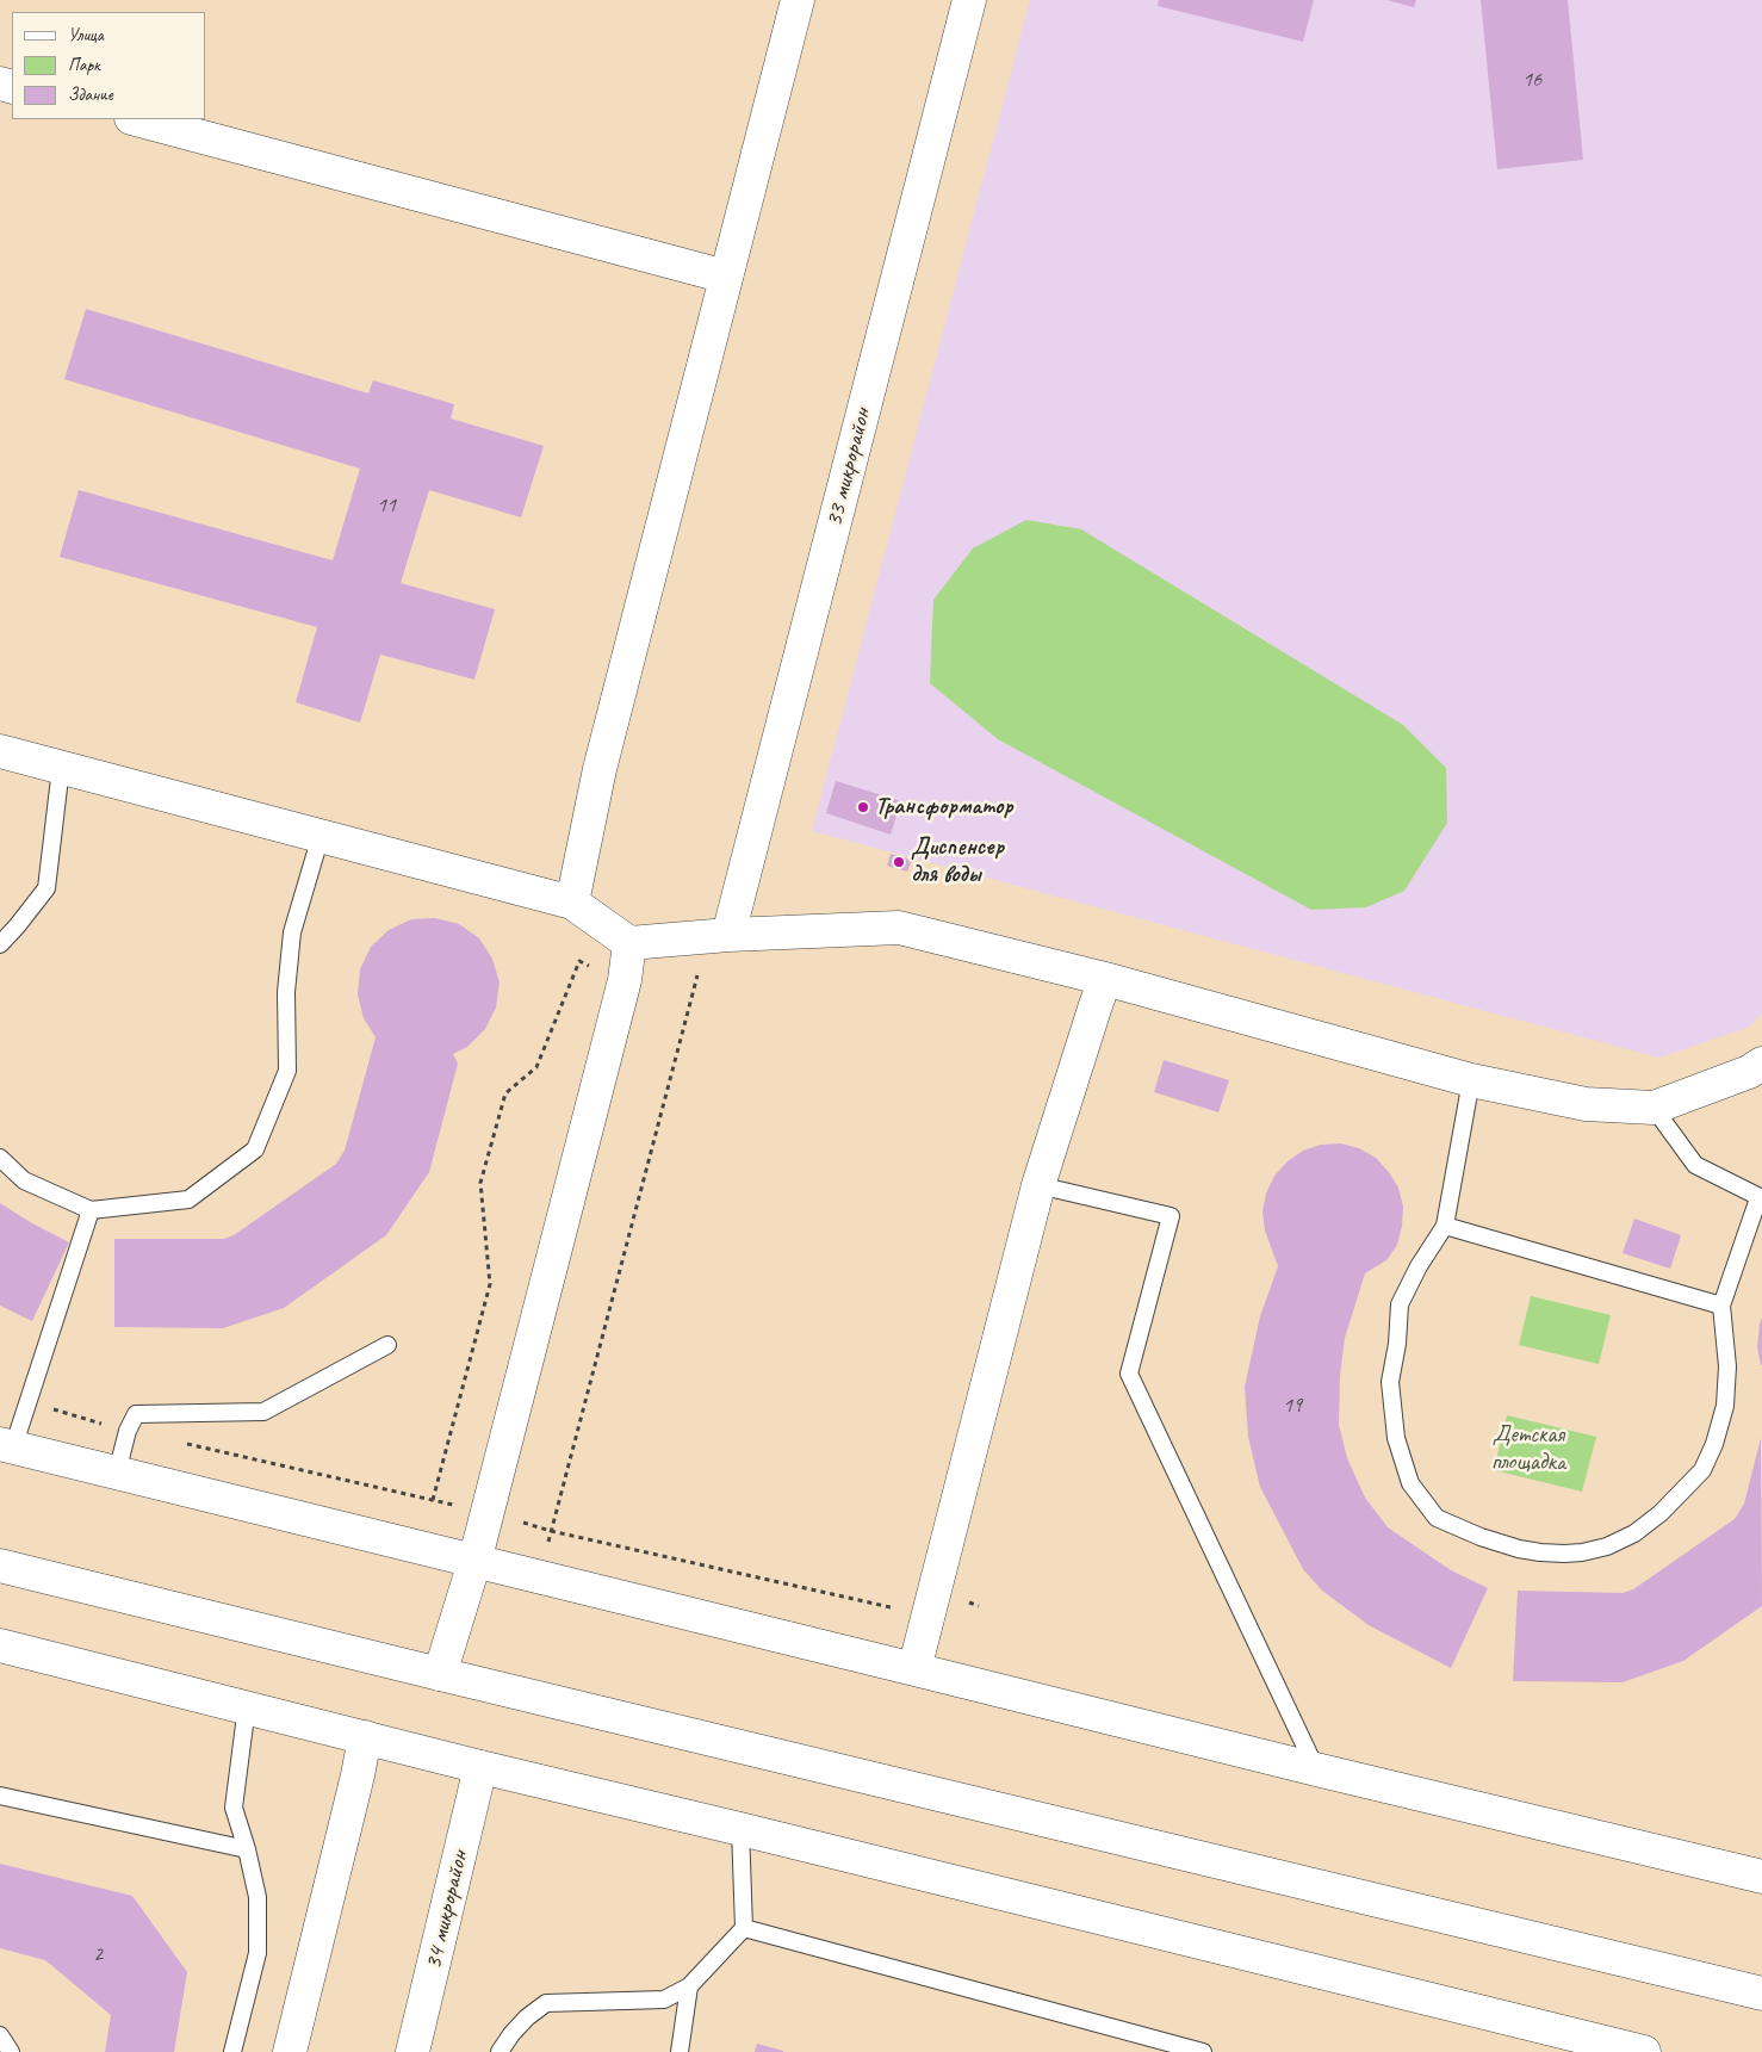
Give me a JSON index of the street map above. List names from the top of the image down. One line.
{"streets":{"street":["33 микрорайон","34 микрорайон"]},"parks":["Детская площадка"],"places":["Трансформатор","Диспенсер для воды"],"house_numbers":["16","11","19","2"],"legend":["Улица","Парк","Здание"]}
